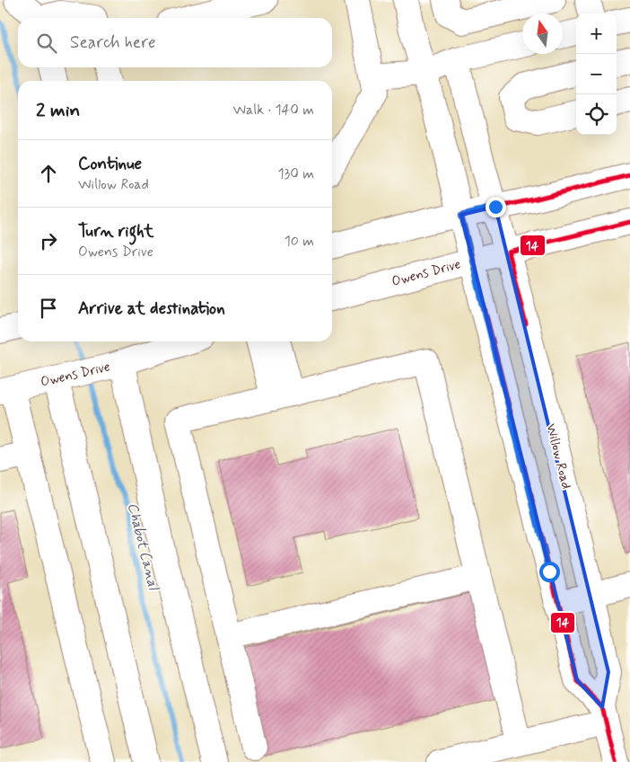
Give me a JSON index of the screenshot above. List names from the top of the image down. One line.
{"streets":{"street":["Owens Drive","Willow Road"]},"crossings":[["Owens Drive","Willow Road"]],"water":["Chabot Canal"],"lines":["transit line 14"],"north":"top","page":{"map_buttons":["+","−"],"search":"Search here","heading":["2 min","Walk · 140 m"],"list":[["Continue","Willow Road","130 m"],["Turn right","Owens Drive","10 m"],"Arrive at destination"]}}
